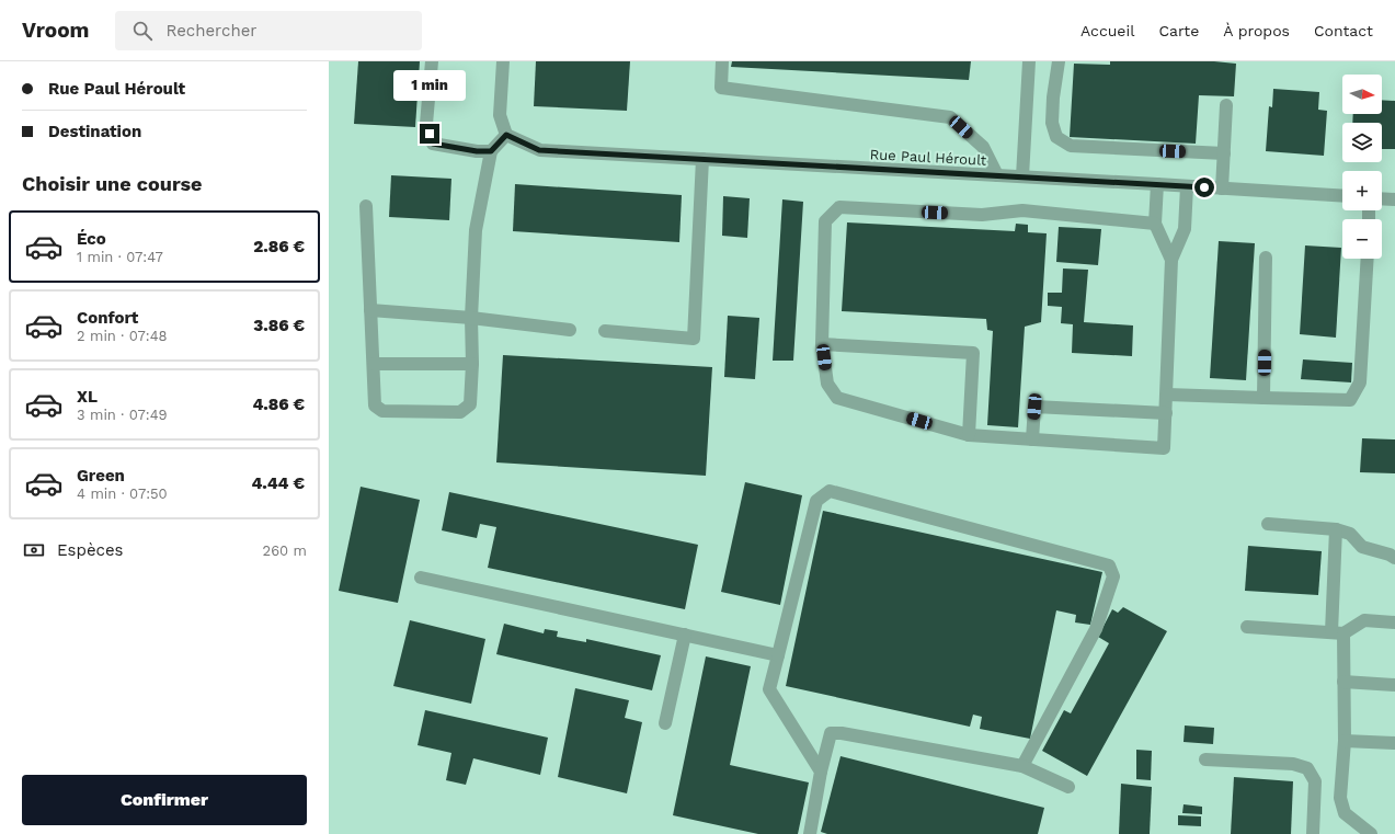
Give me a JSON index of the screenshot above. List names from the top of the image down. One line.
{"streets":{"street":["Rue Paul Héroult"]},"north":"right","page":{"header":"Vroom","search":"Rechercher","nav":["Accueil","Carte","À propos","Contact"],"banner":["Rue Paul Héroult","Destination"],"bubble":"1 min","map_buttons":["+","−"],"heading":"Choisir une course","list":[{"name":"Éco","note":"1 min · 07:47","value":"2.86 €"},{"name":"Confort","note":"2 min · 07:48","value":"3.86 €"},{"name":"XL","note":"3 min · 07:49","value":"4.86 €"},{"name":"Green","note":"4 min · 07:50","value":"4.44 €"}],"pay":["Espèces","260 m"],"buttons":"Confirmer"}}
